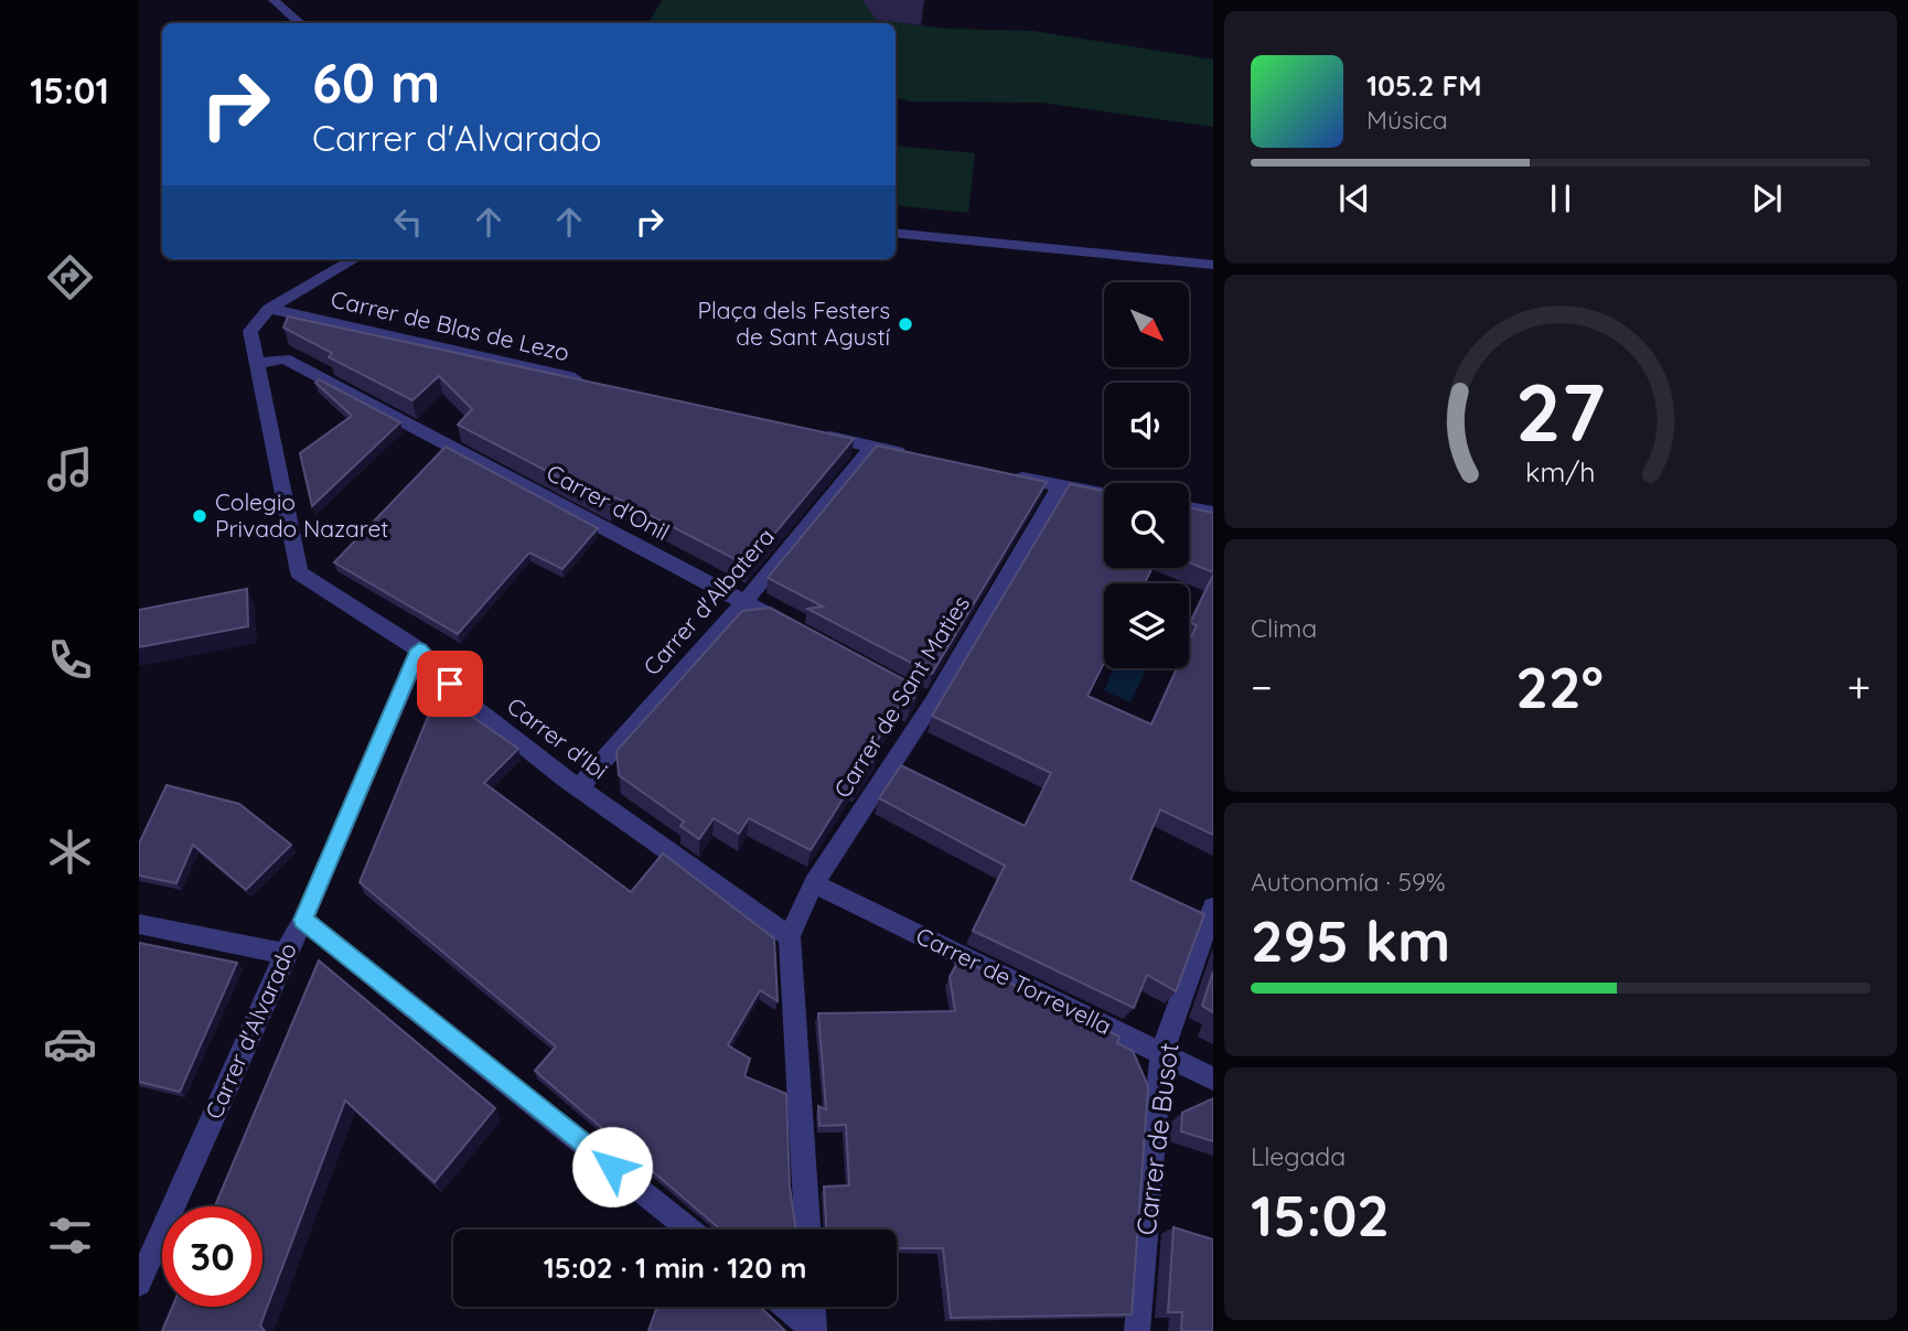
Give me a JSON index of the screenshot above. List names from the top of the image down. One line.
{"streets":{"street":["Carrer de Blas de Lezo","Carrer d'Onil","Carrer d'Albatera","Carrer de Sant Maties","Carrer d'Ibi","Carrer de Torrevella","Carrer d'Alvarado","Carrer de Busot"]},"crossings":[["Carrer de Blas de Lezo","Carrer d'Ibi"],["Carrer d'Onil","Carrer d'Albatera"],["Carrer d'Onil","Carrer d'Ibi"],["Carrer d'Albatera","Carrer d'Ibi"],["Carrer de Sant Maties","Carrer d'Ibi"],["Carrer de Sant Maties","Carrer de Torrevella"],["Carrer d'Ibi","Carrer d'Alvarado"],["Carrer de Torrevella","Carrer de Busot"]],"places":["Plaça dels Festers de Sant Agustí","Colegio Privado Nazaret"],"north":"bottom right","page":{"tabs":"15:01","turn":["60 m","Carrer d'Alvarado"],"song":["105.2 FM","Música"],"tile":["Clima",["Autonomía · 59%","295 km"],["Llegada","15:02"]],"heat":["−","22°","+"],"limit":"30","trip":"15:02 · 1 min · 120 m","gauge":["27","km/h"]}}
